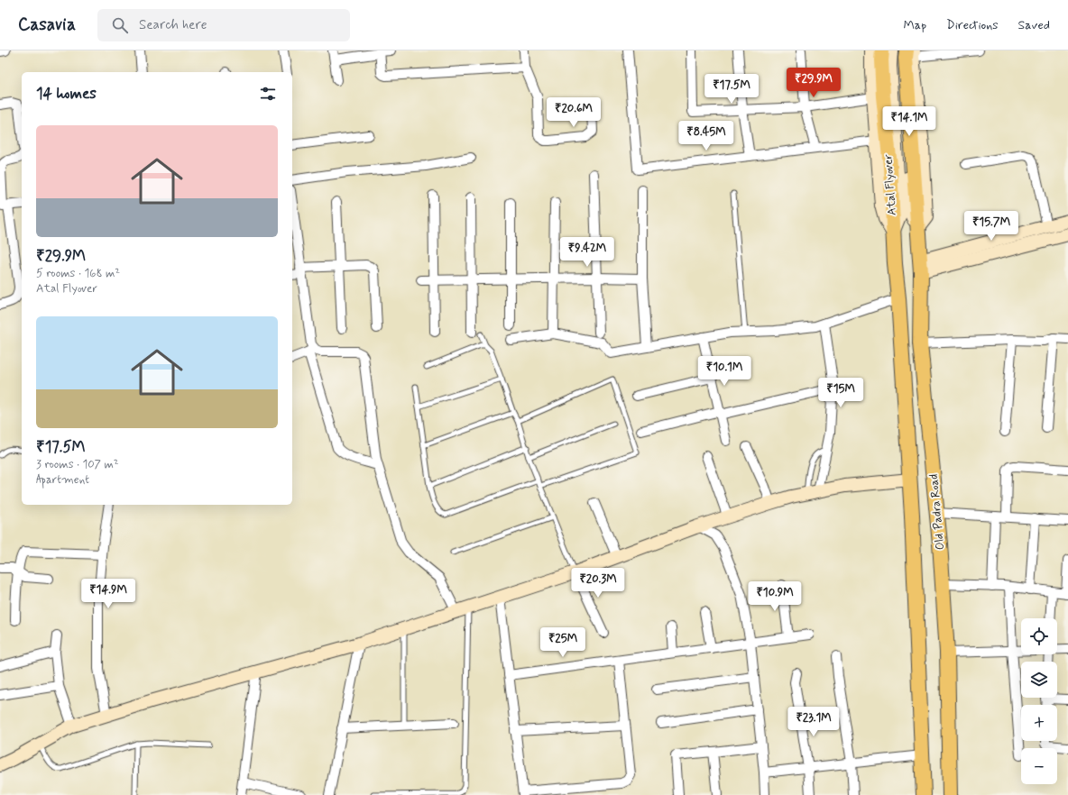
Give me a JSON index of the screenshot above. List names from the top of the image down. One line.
{"streets":{"main road":["Atal Flyover","Old Padra Road"]},"crossings":[["Atal Flyover","Old Padra Road"]],"page":{"header":"Casavia","search":"Search here","nav":["Map","Directions","Saved"],"price":["₹29.9M","₹17.5M","₹20.6M","₹14.1M","₹8.45M","₹15.7M","₹9.42M","₹10.1M","₹15M","₹20.3M","₹14.9M","₹10.9M","₹25M","₹23.1M"],"heading":"14 homes","list":[{"name":"₹29.9M","note":"5 rooms · 168 m² · Atal Flyover"},{"name":"₹17.5M","note":"3 rooms · 107 m² · Apartment"}],"map_buttons":["+","−"]}}
